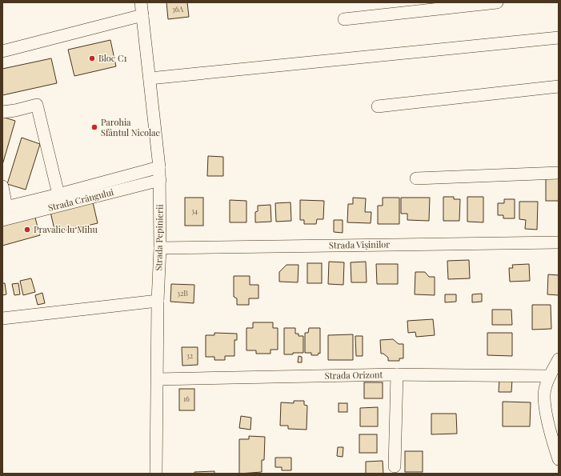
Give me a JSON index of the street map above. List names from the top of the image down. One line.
{"streets":{"street":["Strada Crângului","Strada Pepinierii","Strada Vișinilor","Strada Orizont"]},"crossings":[["Strada Crângului","Strada Pepinierii"],["Strada Pepinierii","Strada Vișinilor"],["Strada Pepinierii","Strada Orizont"]],"places":["Bloc C1","Parohia Sfântul Nicolae","Pravalie lu Mihu"],"house_numbers":["36A","34","32B","32","16"]}
